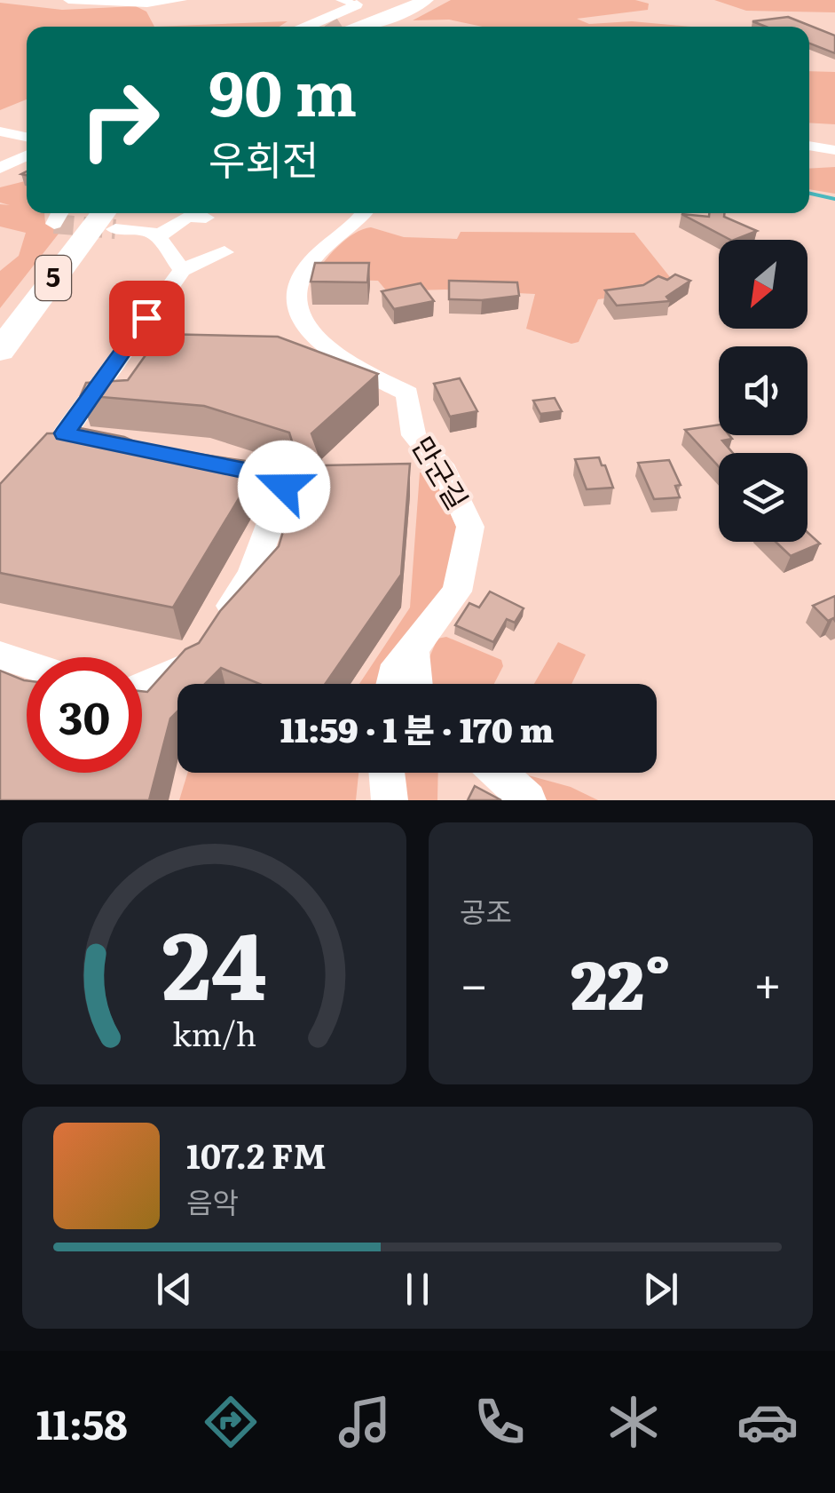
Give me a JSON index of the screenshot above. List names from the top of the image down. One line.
{"streets":{"highway":["5"],"street":["만군길"]},"north":"bottom left","page":{"turn":["90 m","우회전"],"limit":"30","trip":"11:59 · 1 분 · 170 m","tile":"공조","heat":["−","22°","+"],"song":["107.2 FM","음악"],"tabs":"11:58","gauge":["24","km/h"]}}
